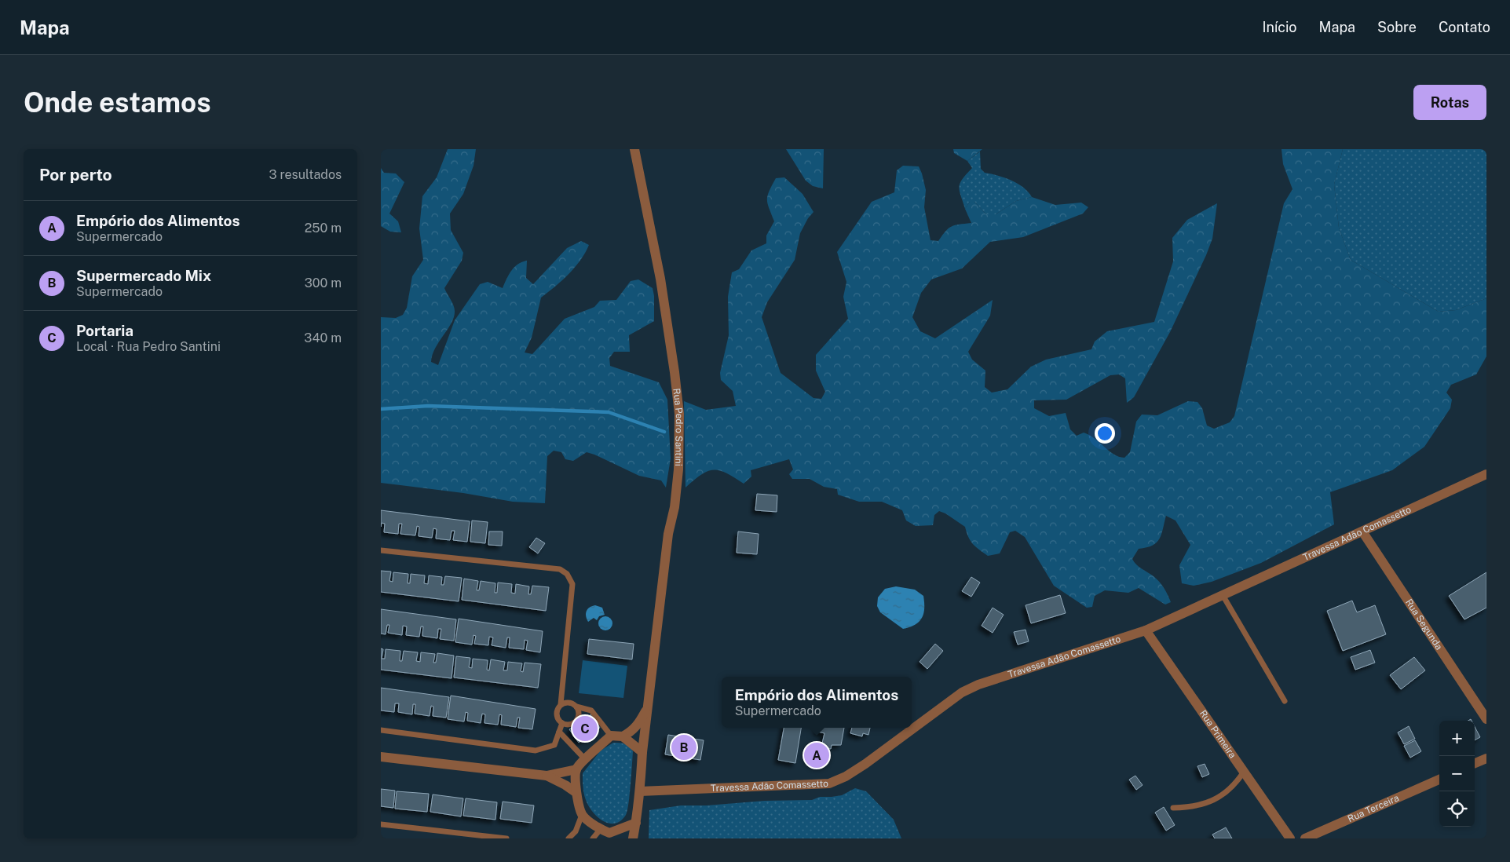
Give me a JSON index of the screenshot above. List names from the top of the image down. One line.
{"streets":{"street":["Rua Pedro Santini","Travessa Adão Comassetto","Rua Segunda","Rua Primeira","Rua Terceira"]},"crossings":[["Rua Pedro Santini","Travessa Adão Comassetto"],["Travessa Adão Comassetto","Rua Segunda"],["Travessa Adão Comassetto","Rua Primeira"]],"page":{"header":"Mapa","nav":["Início","Mapa","Sobre","Contato"],"buttons":"Rotas","title":"Onde estamos","heading":["Por perto","3 resultados"],"list":[{"mark":"A","name":"Empório dos Alimentos","note":"Supermercado","value":"250 m"},{"mark":"B","name":"Supermercado Mix","note":"Supermercado","value":"300 m"},{"mark":"C","name":"Portaria","note":"Local · Rua Pedro Santini","value":"340 m"}],"popup":["Empório dos Alimentos","Supermercado"],"pins":["C","B","A"],"map_buttons":["+","−"]}}
